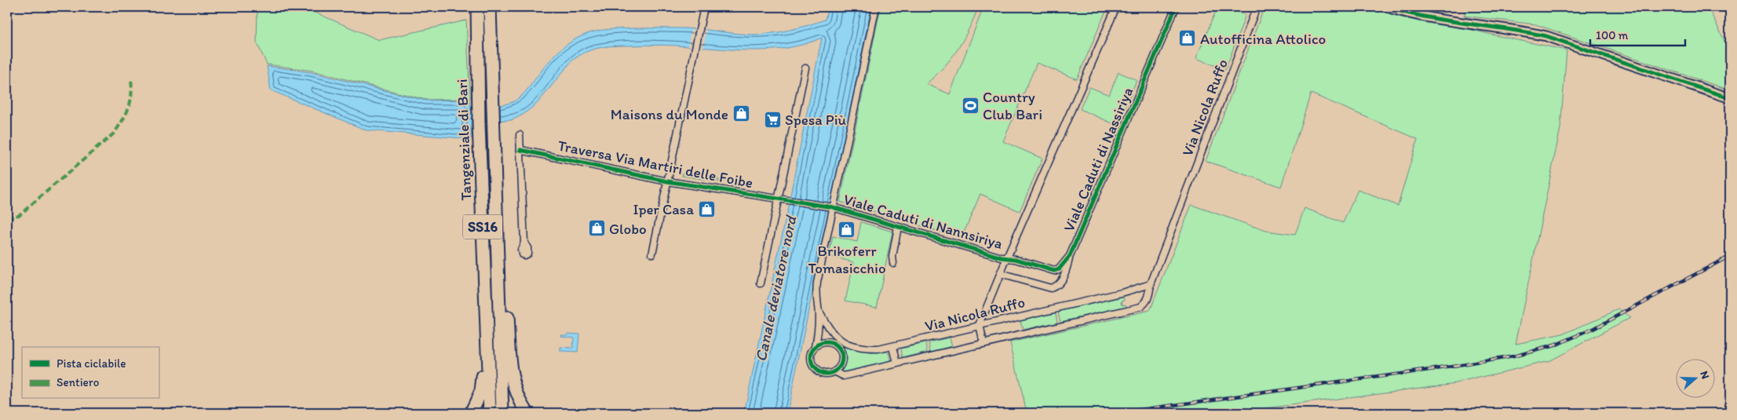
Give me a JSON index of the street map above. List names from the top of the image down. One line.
{"streets":{"highway":["Tangenziale di Bari","SS16"],"street":["Via Nicola Ruffo","Viale Caduti di Nassiriya","Traversa Via Martiri delle Foibe","Viale Caduti di Nannsiriya"]},"crossings":[["Viale Caduti di Nassiriya","Viale Caduti di Nannsiriya"],["Traversa Via Martiri delle Foibe","Viale Caduti di Nannsiriya"]],"water":["Canale deviatore nord"],"places":{"shop":["Autofficina Attolico","Maisons du Monde","Iper Casa","Globo","Brikoferr Tomasicchio"],"sports":["Country Club Bari"],"supermarket":["Spesa Più"]},"legend":["Pista ciclabile","Sentiero"],"scale_bar":"100 m","north":"right"}
